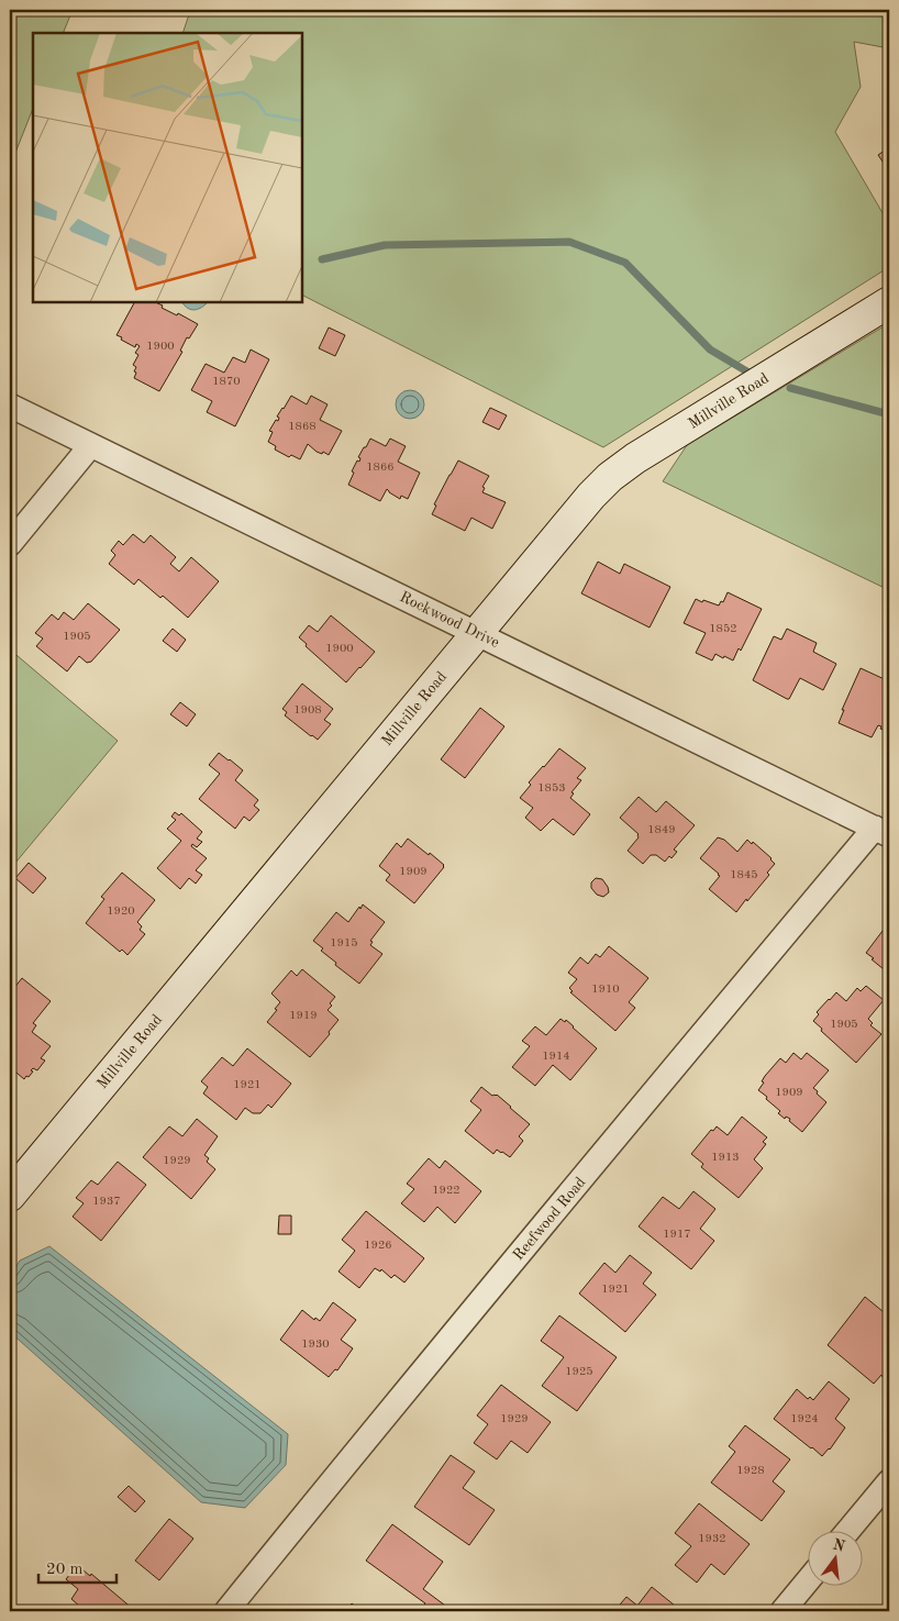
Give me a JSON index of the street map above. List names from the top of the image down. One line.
{"streets":{"street":["Millville Road","Rockwood Drive","Reefwood Road"]},"crossings":[["Millville Road","Rockwood Drive"],["Rockwood Drive","Reefwood Road"]],"house_numbers":["1900","1870","1868","1866","1852","1905","1900","1908","1853","1849","1909","1845","1920","1915","1910","1919","1905","1914","1921","1909","1913","1929","1922","1937","1917","1926","1921","1930","1925","1929","1924","1928","1932"],"scale_bar":"20 m","north":"top"}
